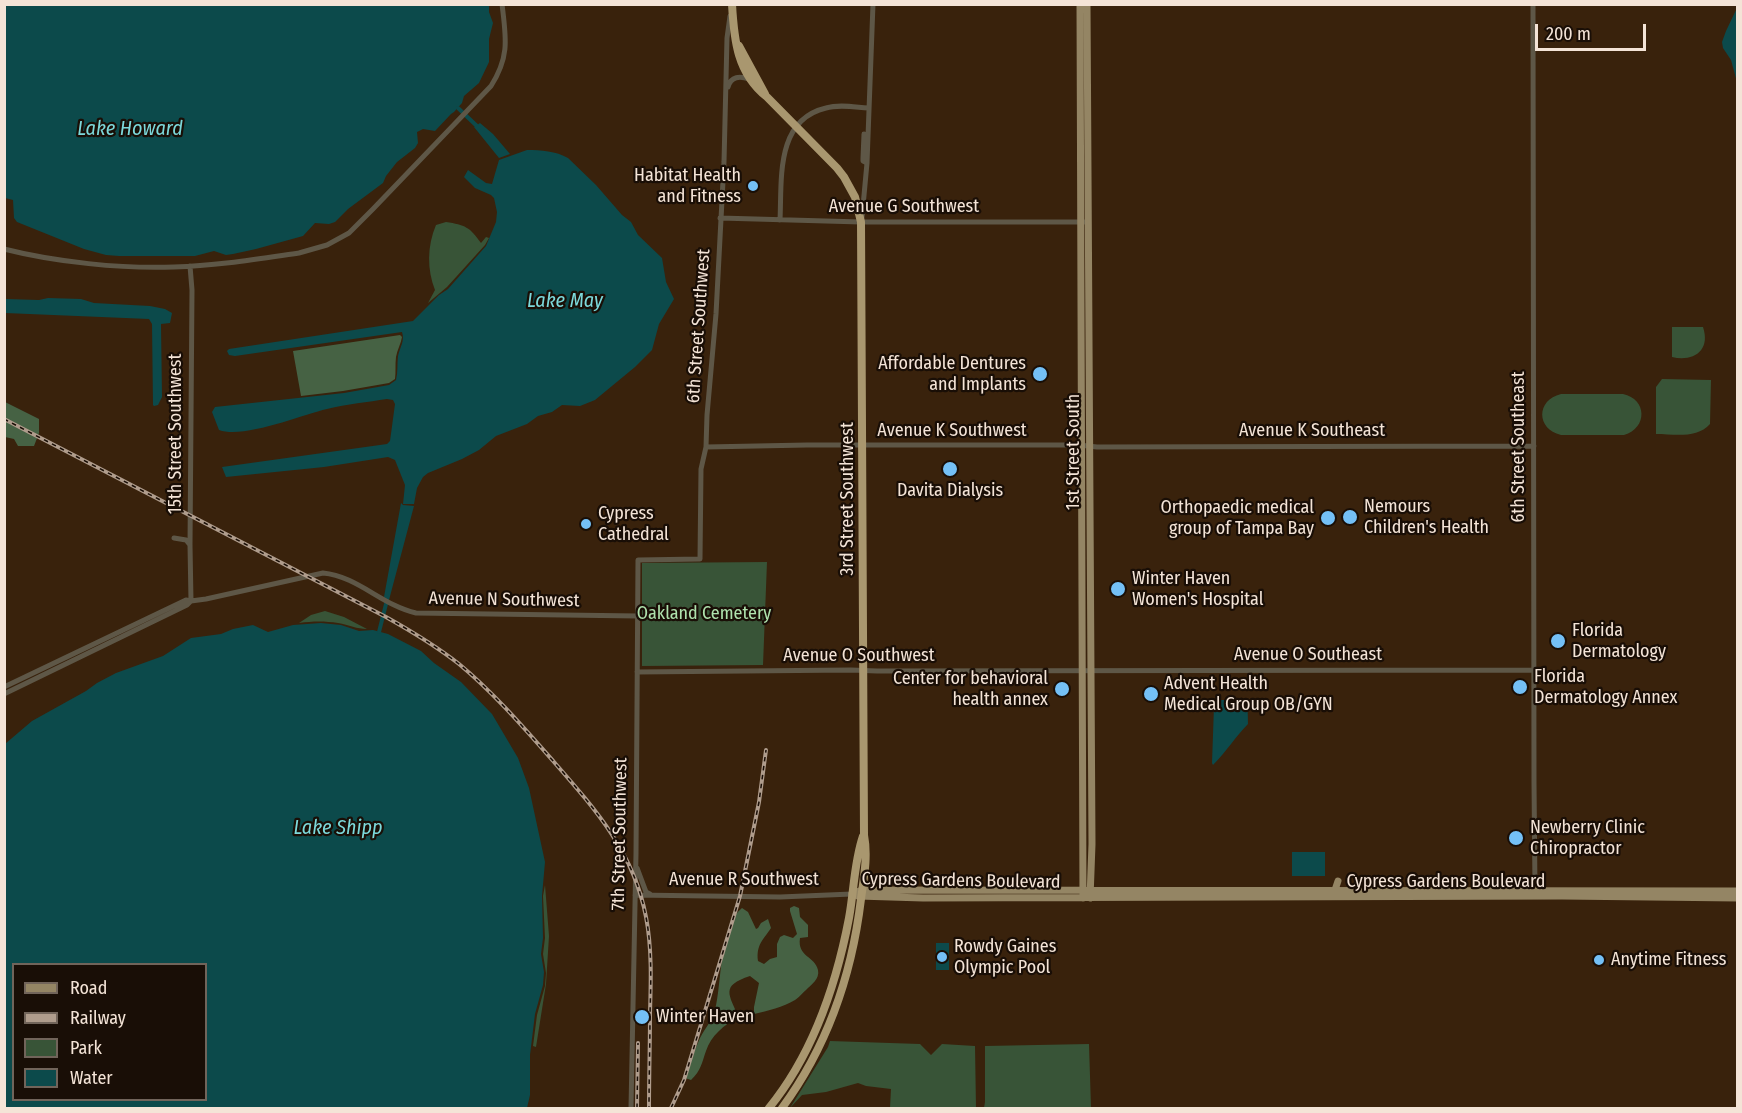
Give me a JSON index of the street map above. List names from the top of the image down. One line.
{"streets":{"highway":["3rd Street Southwest"],"main road":["1st Street South","Cypress Gardens Boulevard"],"street":["Avenue G Southwest","6th Street Southwest","Avenue K Southwest","Avenue K Southeast","15th Street Southwest","6th Street Southeast","Avenue N Southwest","Avenue O Southeast","Avenue O Southwest","7th Street Southwest","Avenue R Southwest"]},"crossings":[["Avenue G Southwest","6th Street Southwest"],["Avenue G Southwest","1st Street South"],["Avenue G Southwest","3rd Street Southwest"],["6th Street Southwest","Avenue K Southwest"],["6th Street Southwest","7th Street Southwest"],["Avenue K Southwest","Avenue K Southeast"],["Avenue K Southwest","1st Street South"],["Avenue K Southwest","3rd Street Southwest"],["Avenue K Southeast","6th Street Southeast"],["Avenue K Southeast","1st Street South"],["15th Street Southwest","Avenue N Southwest"],["6th Street Southeast","Avenue O Southeast"],["6th Street Southeast","Cypress Gardens Boulevard"],["1st Street South","Avenue O Southeast"],["1st Street South","Avenue O Southwest"],["1st Street South","Cypress Gardens Boulevard"],["3rd Street Southwest","Avenue O Southwest"],["3rd Street Southwest","Avenue R Southwest"],["3rd Street Southwest","Cypress Gardens Boulevard"],["Avenue N Southwest","7th Street Southwest"],["Avenue O Southeast","Avenue O Southwest"],["Avenue O Southwest","7th Street Southwest"],["7th Street Southwest","Avenue R Southwest"],["Avenue R Southwest","Cypress Gardens Boulevard"]],"water":["Lake Howard","Lake May","Lake Shipp"],"parks":["Oakland Cemetery"],"places":["Habitat Health and Fitness","Affordable Dentures and Implants","Davita Dialysis","Nemours Children's Health","Orthopaedic medical group of Tampa Bay","Cypress Cathedral","Winter Haven Women's Hospital","Florida Dermatology","Florida Dermatology Annex","Center for behavioral health annex","Advent Health Medical Group OB/GYN","Newberry Clinic Chiropractor","Rowdy Gaines Olympic Pool","Anytime Fitness","Winter Haven"],"legend":["Road","Railway","Park","Water"],"scale_bar":"200 m"}
